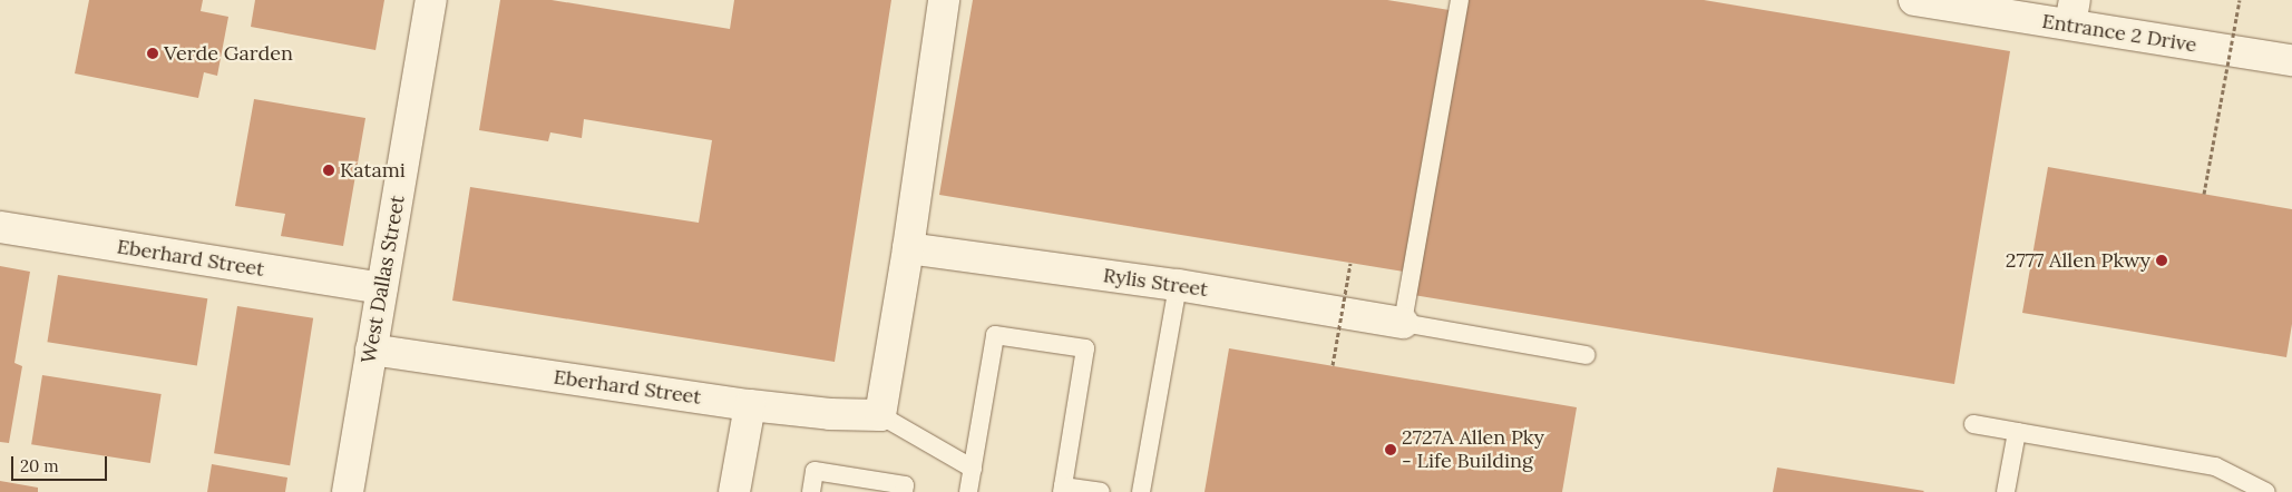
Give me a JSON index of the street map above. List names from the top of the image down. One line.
{"streets":{"street":["Entrance 2 Drive","Eberhard Street","West Dallas Street","Rylis Street"]},"crossings":[["Eberhard Street","West Dallas Street"]],"places":["Verde Garden","Katami","2777 Allen Pkwy","2727A Allen Pky - Life Building"],"scale_bar":"20 m"}
